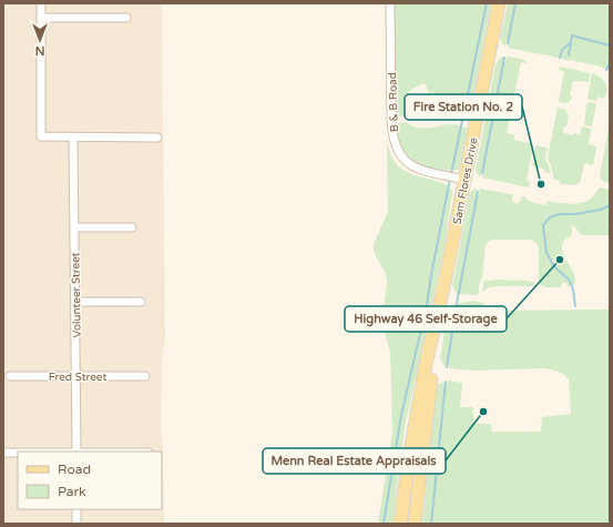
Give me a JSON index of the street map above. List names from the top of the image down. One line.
{"streets":{"main road":["Sam Flores Drive"],"street":["B & B Road","Volunteer Street","Fred Street"]},"crossings":[["B & B Road","Sam Flores Drive"],["Volunteer Street","Fred Street"]],"places":["Fire Station No. 2","Highway 46 Self-Storage","Menn Real Estate Appraisals"],"legend":["Road","Park"],"north":"bottom"}
